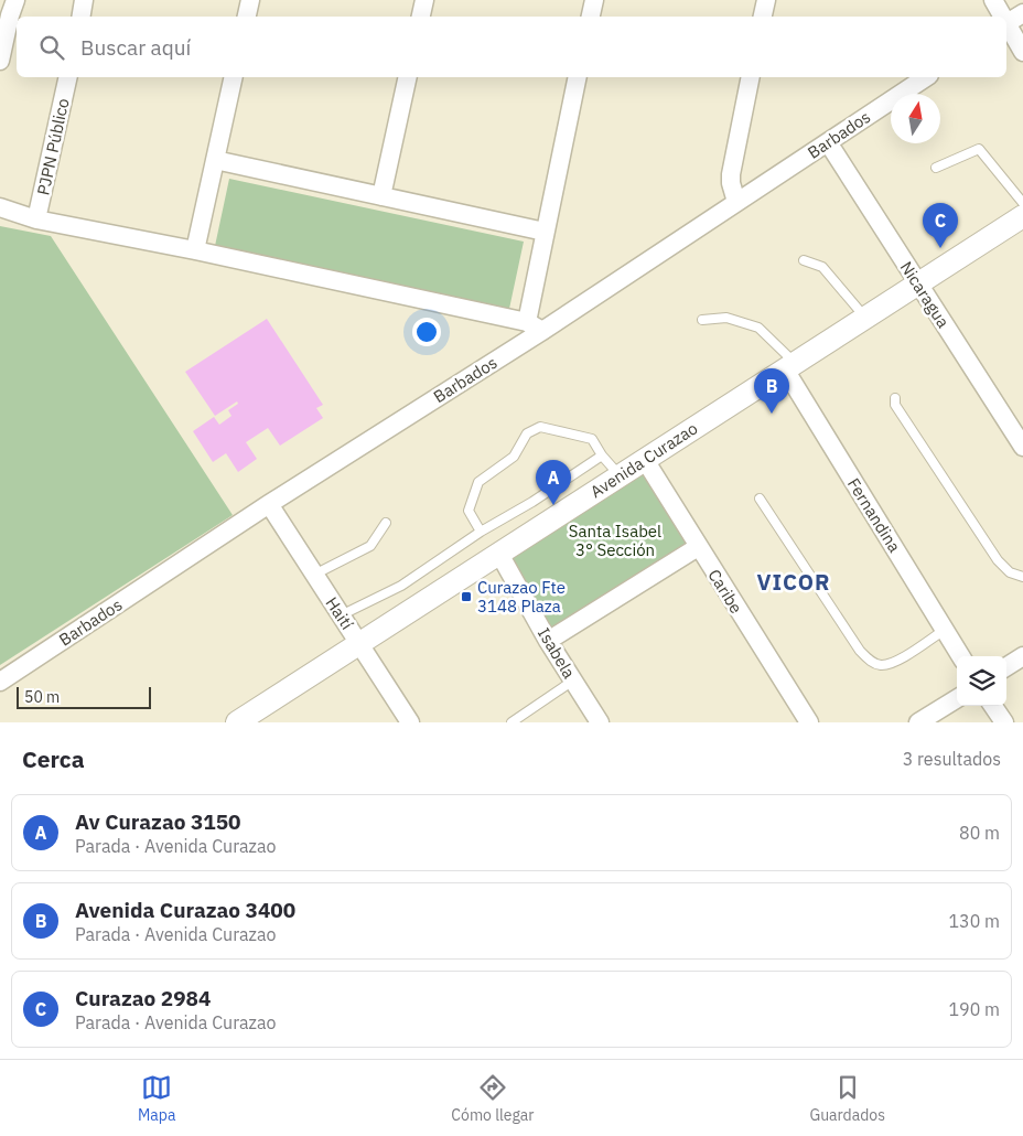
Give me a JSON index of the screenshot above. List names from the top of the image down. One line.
{"streets":{"street":["Barbados","PJPN Público","Nicaragua","Avenida Curazao","Fernandina","Caribe","Haití","Isabela"]},"crossings":[["Barbados","Nicaragua"],["Barbados","Haití"],["Nicaragua","Avenida Curazao"],["Avenida Curazao","Fernandina"],["Avenida Curazao","Caribe"],["Avenida Curazao","Haití"],["Avenida Curazao","Isabela"]],"districts":["VICOR"],"parks":["Santa Isabel 3° Sección"],"places":{"transit":["Curazao Fte 3148 Plaza"]},"scale_bar":"50 m","north":"top","page":{"search":"Buscar aquí","pins":["C","B","A"],"scale":"50 m","heading":["Cerca","3 resultados"],"list":[{"mark":"A","name":"Av Curazao 3150","note":"Parada · Avenida Curazao","value":"80 m"},{"mark":"B","name":"Avenida Curazao 3400","note":"Parada · Avenida Curazao","value":"130 m"},{"mark":"C","name":"Curazao 2984","note":"Parada · Avenida Curazao","value":"190 m"}],"nav":["Mapa","Cómo llegar","Guardados"]}}
